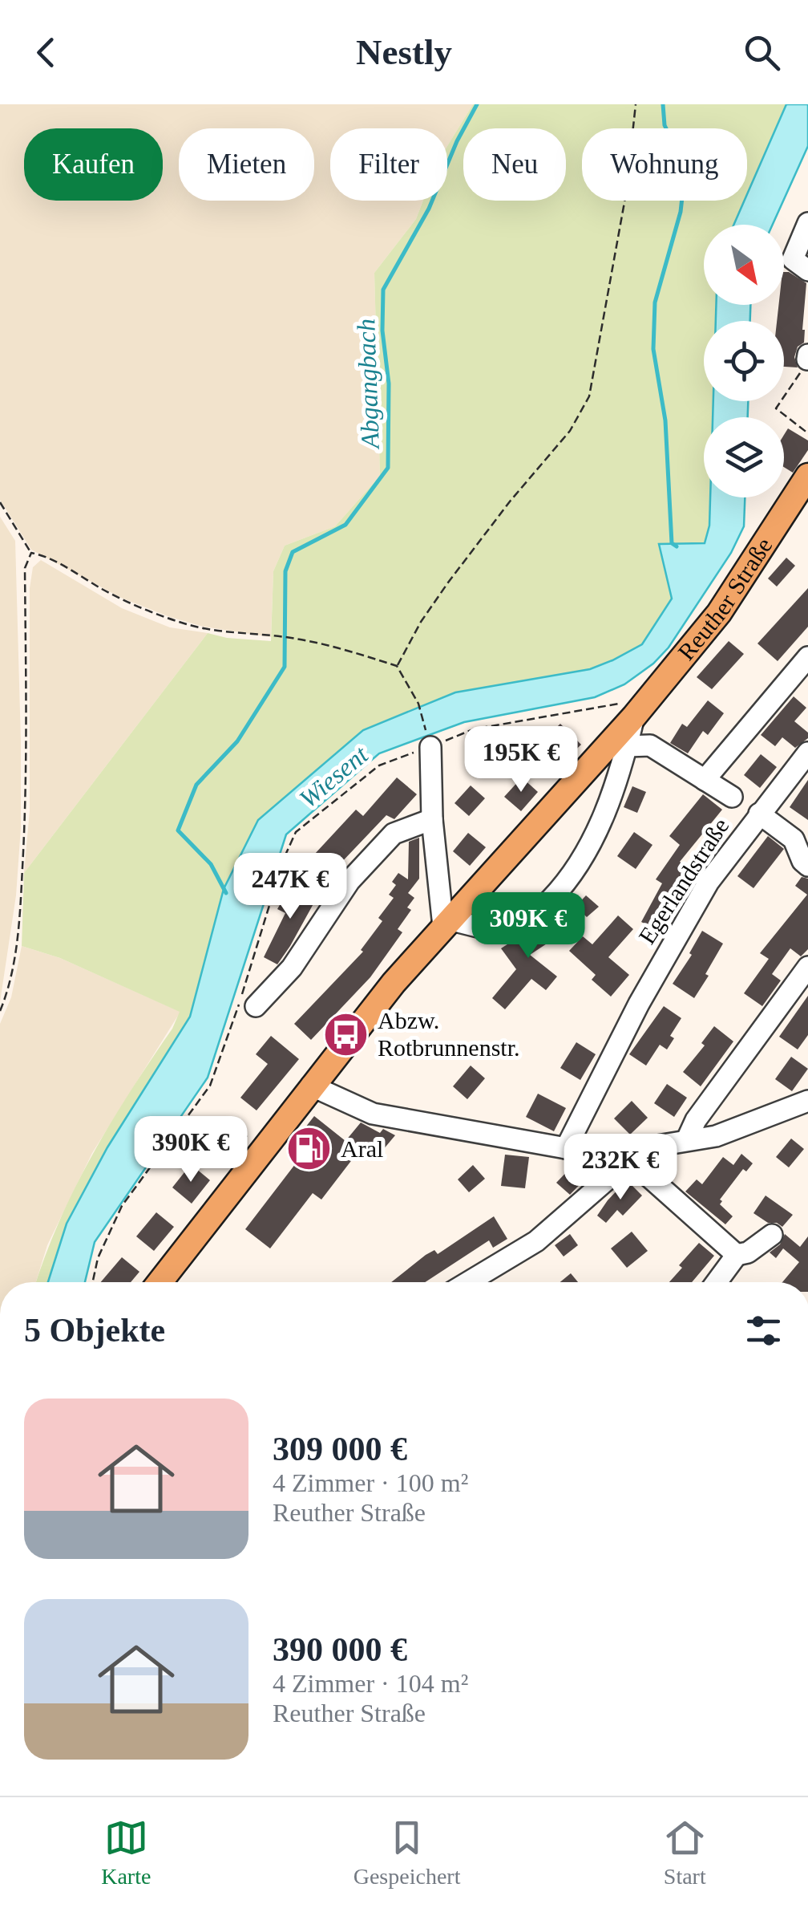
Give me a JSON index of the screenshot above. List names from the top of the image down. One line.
{"streets":{"main road":["Reuther Straße"],"street":["Egerlandstraße"]},"water":["Abgangbach","Wiesent"],"places":{"bus stop":["Abzw. Rotbrunnenstr."],"fuel station":["Aral"]},"north":"bottom right","page":{"header":"Nestly","chip":["Kaufen","Mieten","Filter","Neu","Wohnung"],"price":["195K €","247K €","309K €","390K €","232K €"],"heading":"5 Objekte","list":[{"name":"309 000 €","note":"4 Zimmer · 100 m² · Reuther Straße"},{"name":"390 000 €","note":"4 Zimmer · 104 m² · Reuther Straße"}],"tabs":["Karte","Gespeichert","Start"]}}
